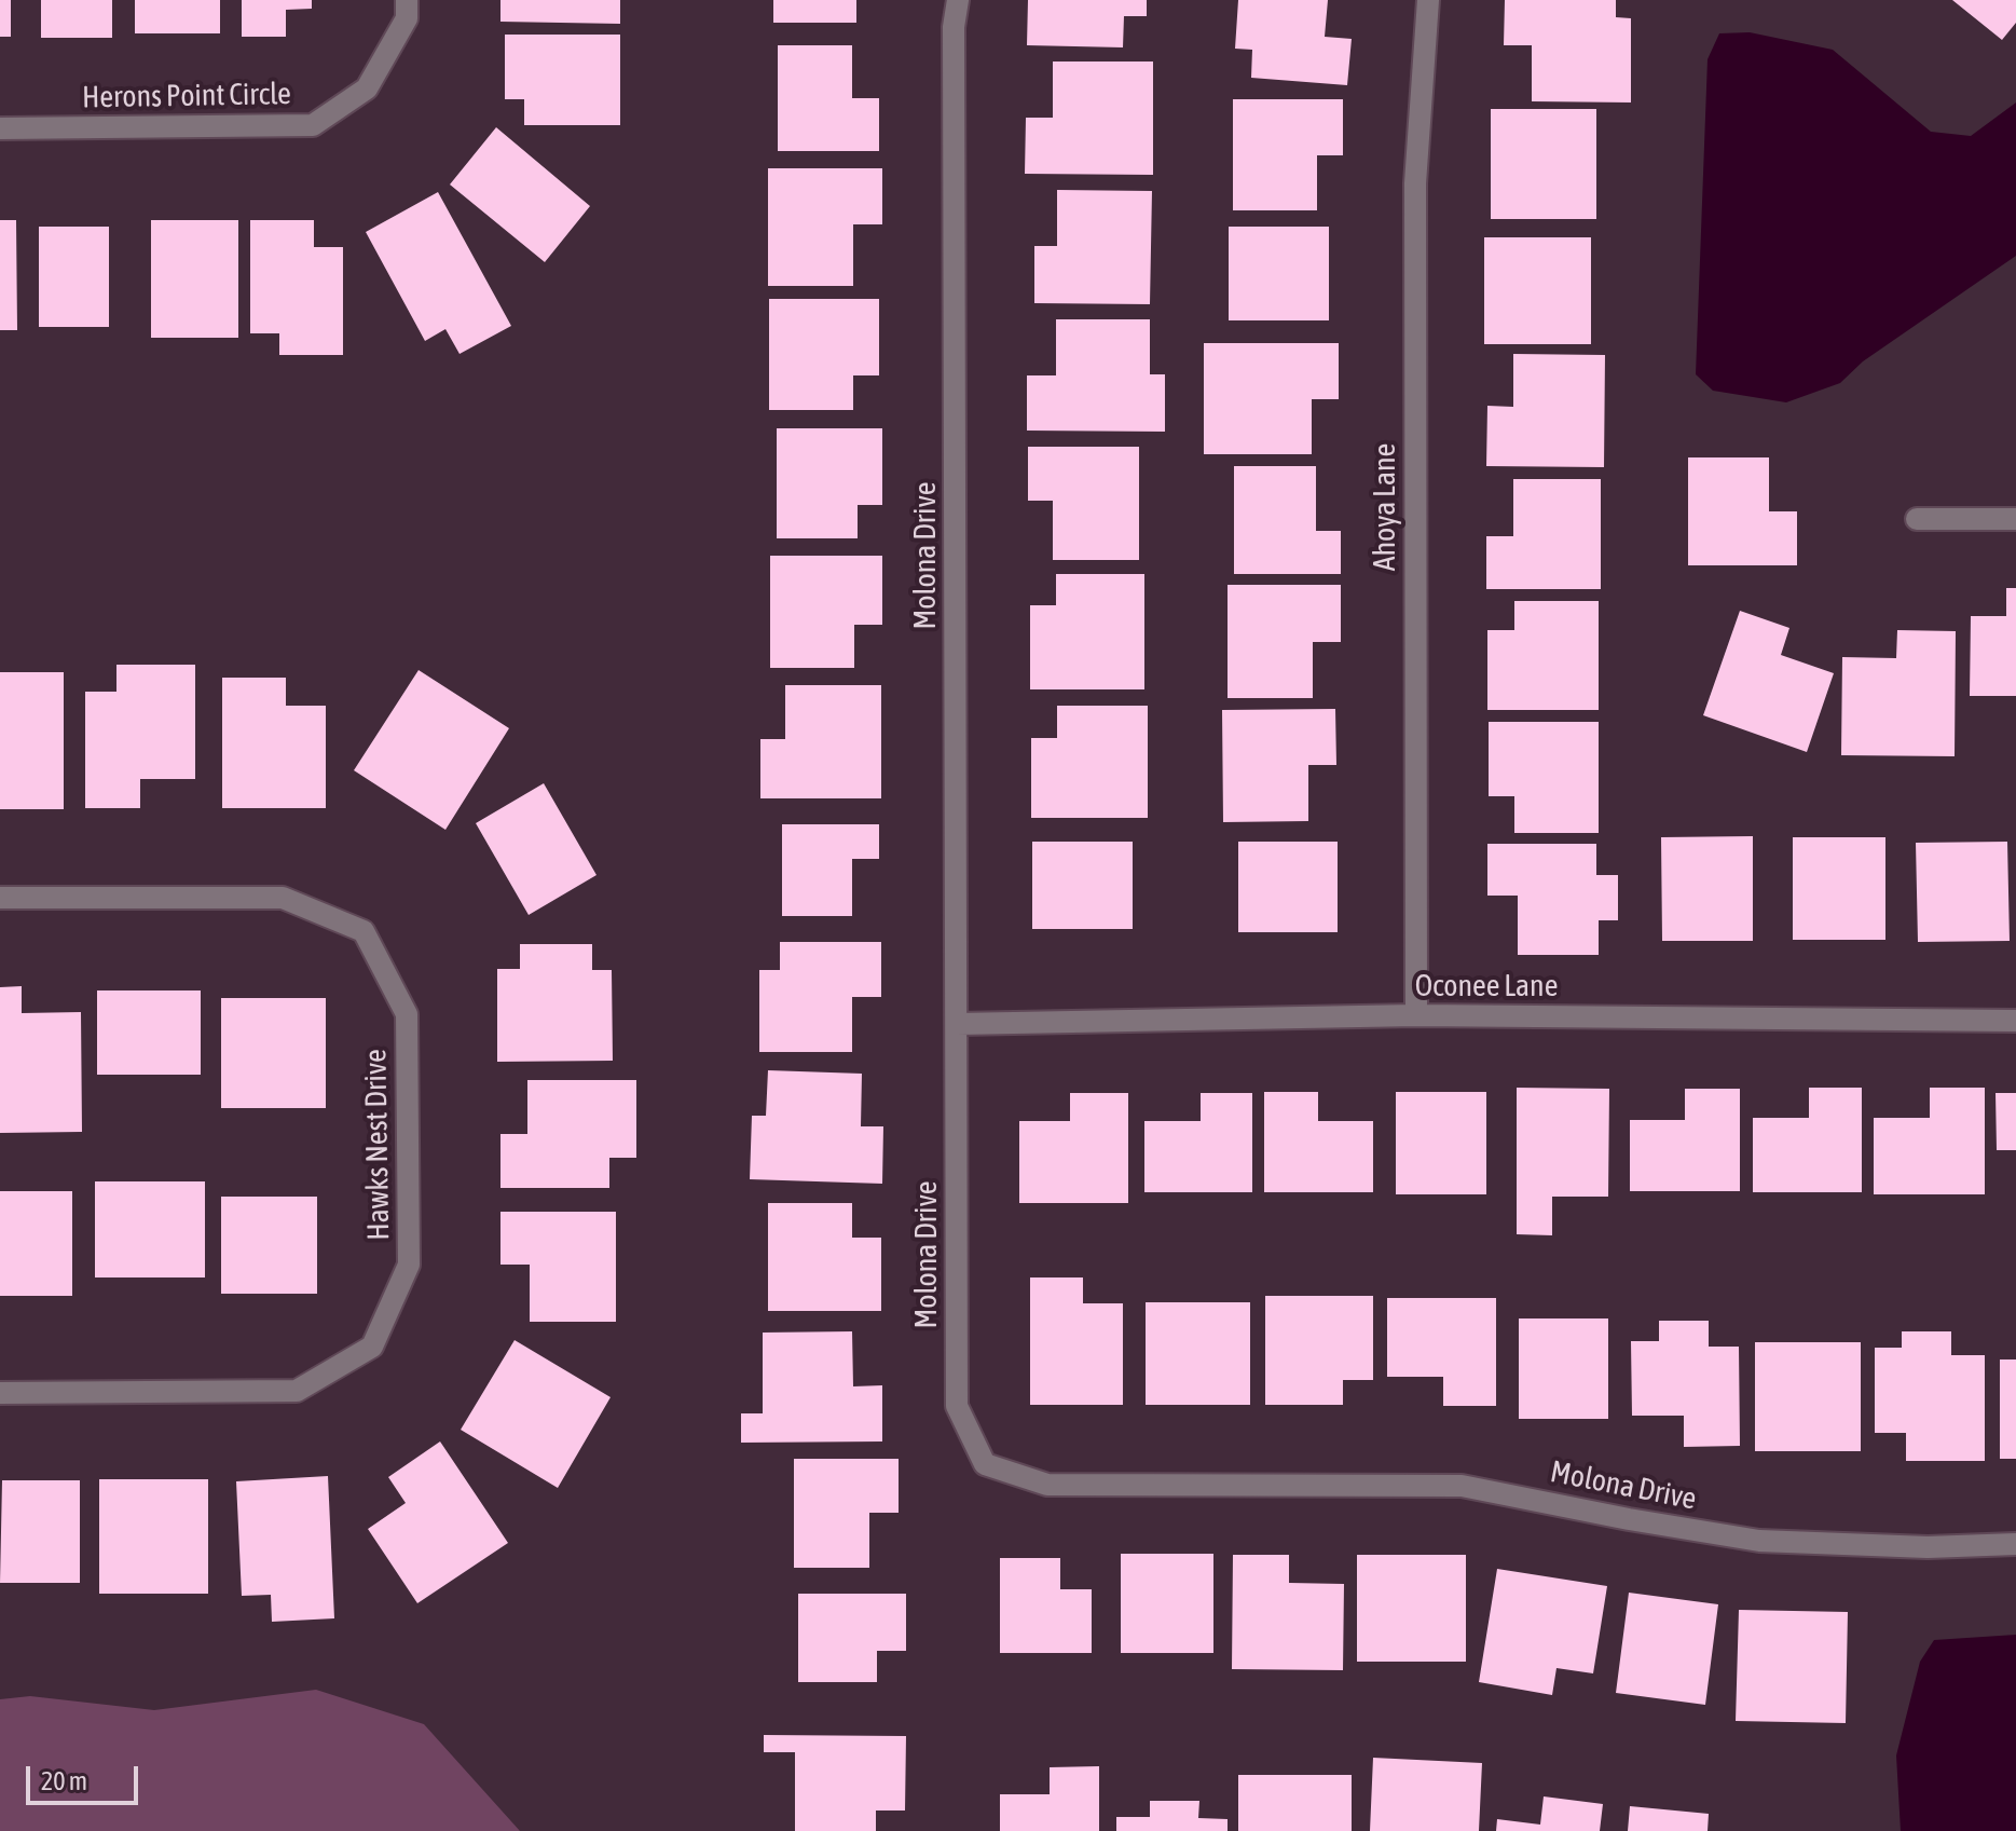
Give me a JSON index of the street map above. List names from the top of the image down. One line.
{"streets":{"street":["Herons Point Circle","Ahoya Lane","Molona Drive","Oconee Lane","Hawks Nest Drive"]},"crossings":[["Ahoya Lane","Oconee Lane"],["Molona Drive","Oconee Lane"]],"scale_bar":"20 m"}
